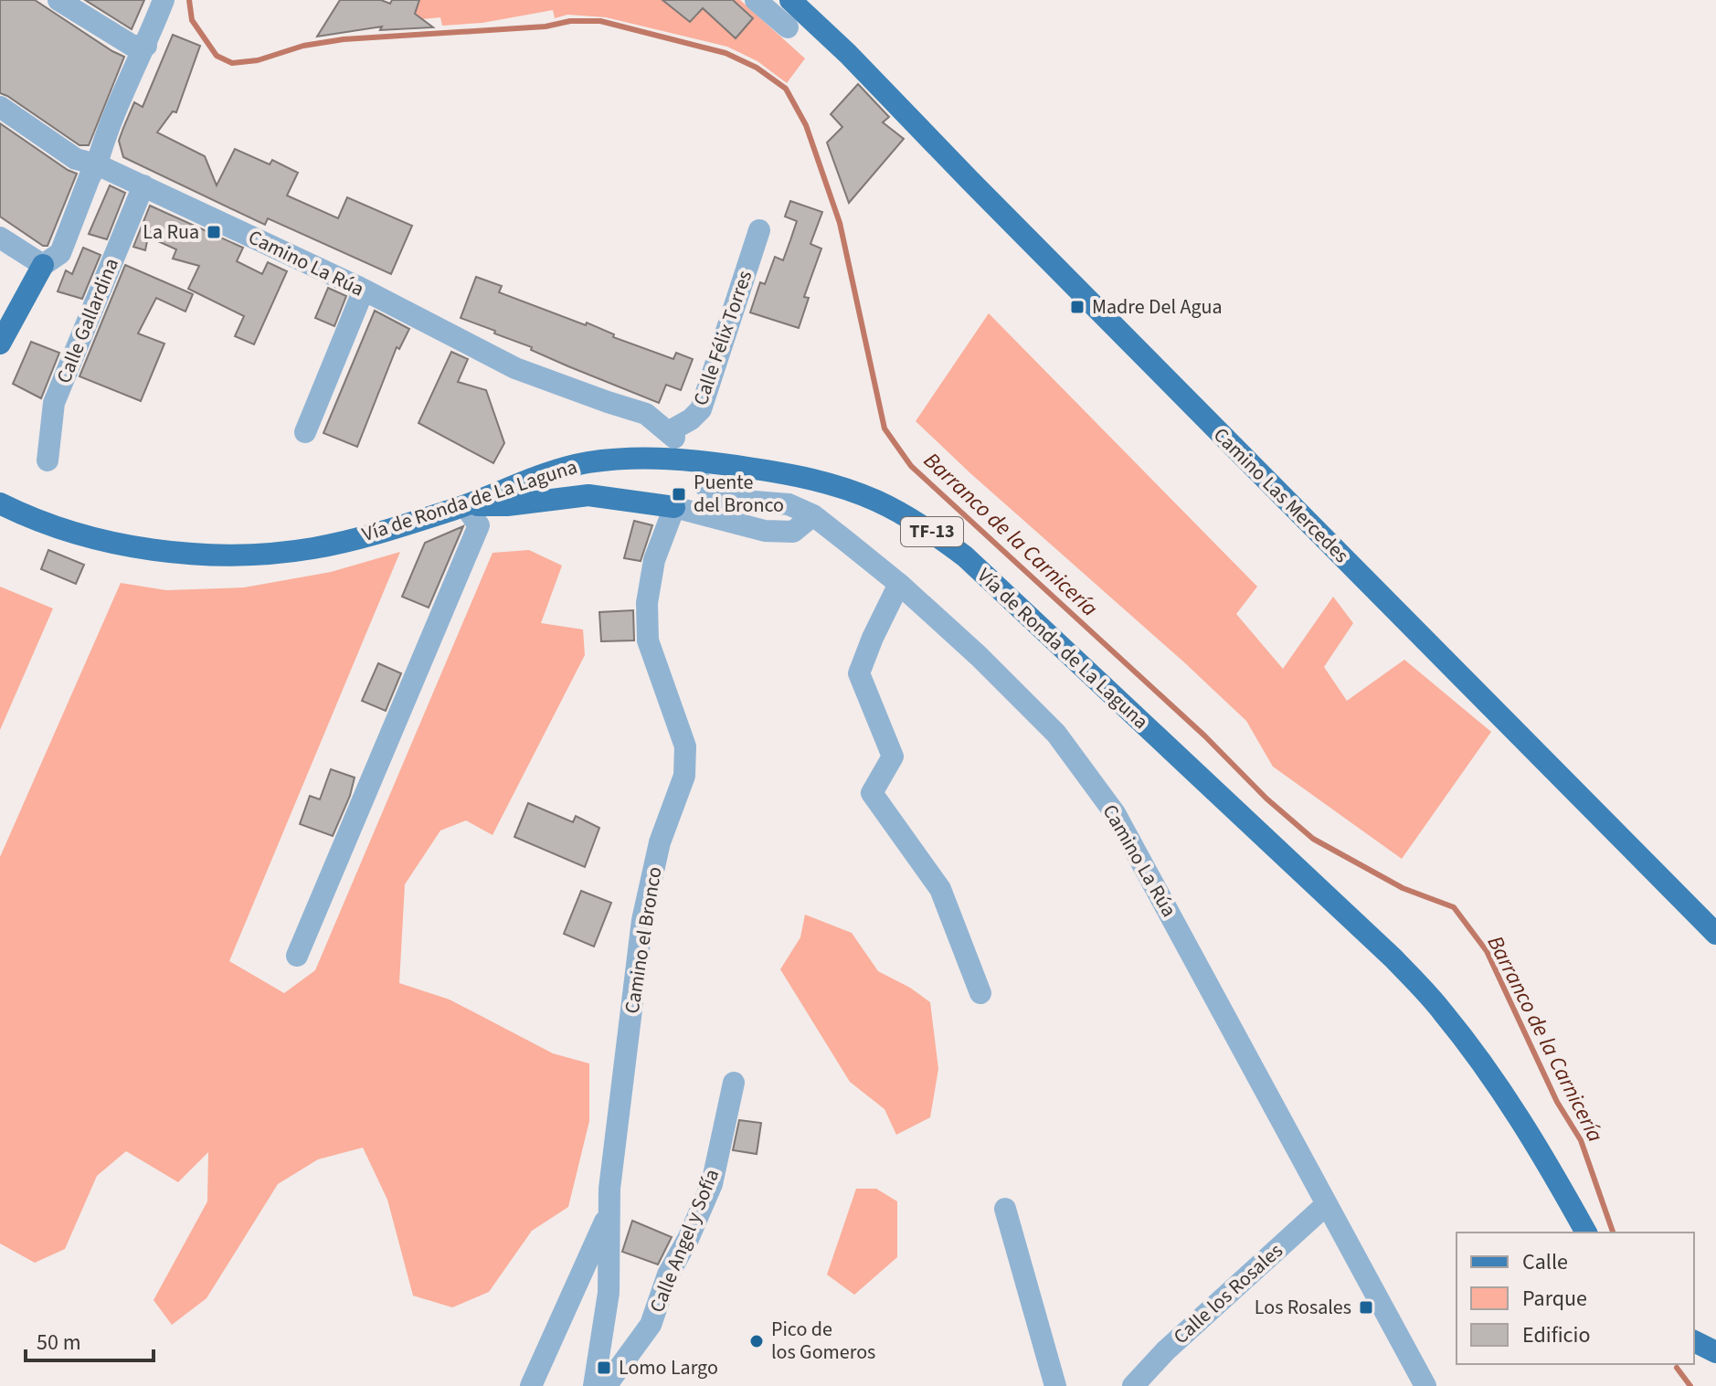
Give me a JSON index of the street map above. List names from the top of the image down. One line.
{"streets":{"main road":["Camino Las Mercedes","Vía de Ronda de La Laguna","TF-13"],"street":["Camino La Rúa","Calle Gallardina","Calle Félix Torres","Camino el Bronco","Calle Angel y Sofía","Calle los Rosales"]},"crossings":[["Camino La Rúa","Calle Gallardina"],["Camino La Rúa","Calle Félix Torres"],["Camino La Rúa","Calle los Rosales"]],"water":["Barranco de la Carnicería"],"places":{"transit":["La Rua","Madre Del Agua","Puente del Bronco","Los Rosales","Lomo Largo"],"other":["Pico de los Gomeros"]},"legend":["Calle","Parque","Edificio"],"scale_bar":"50 m"}
